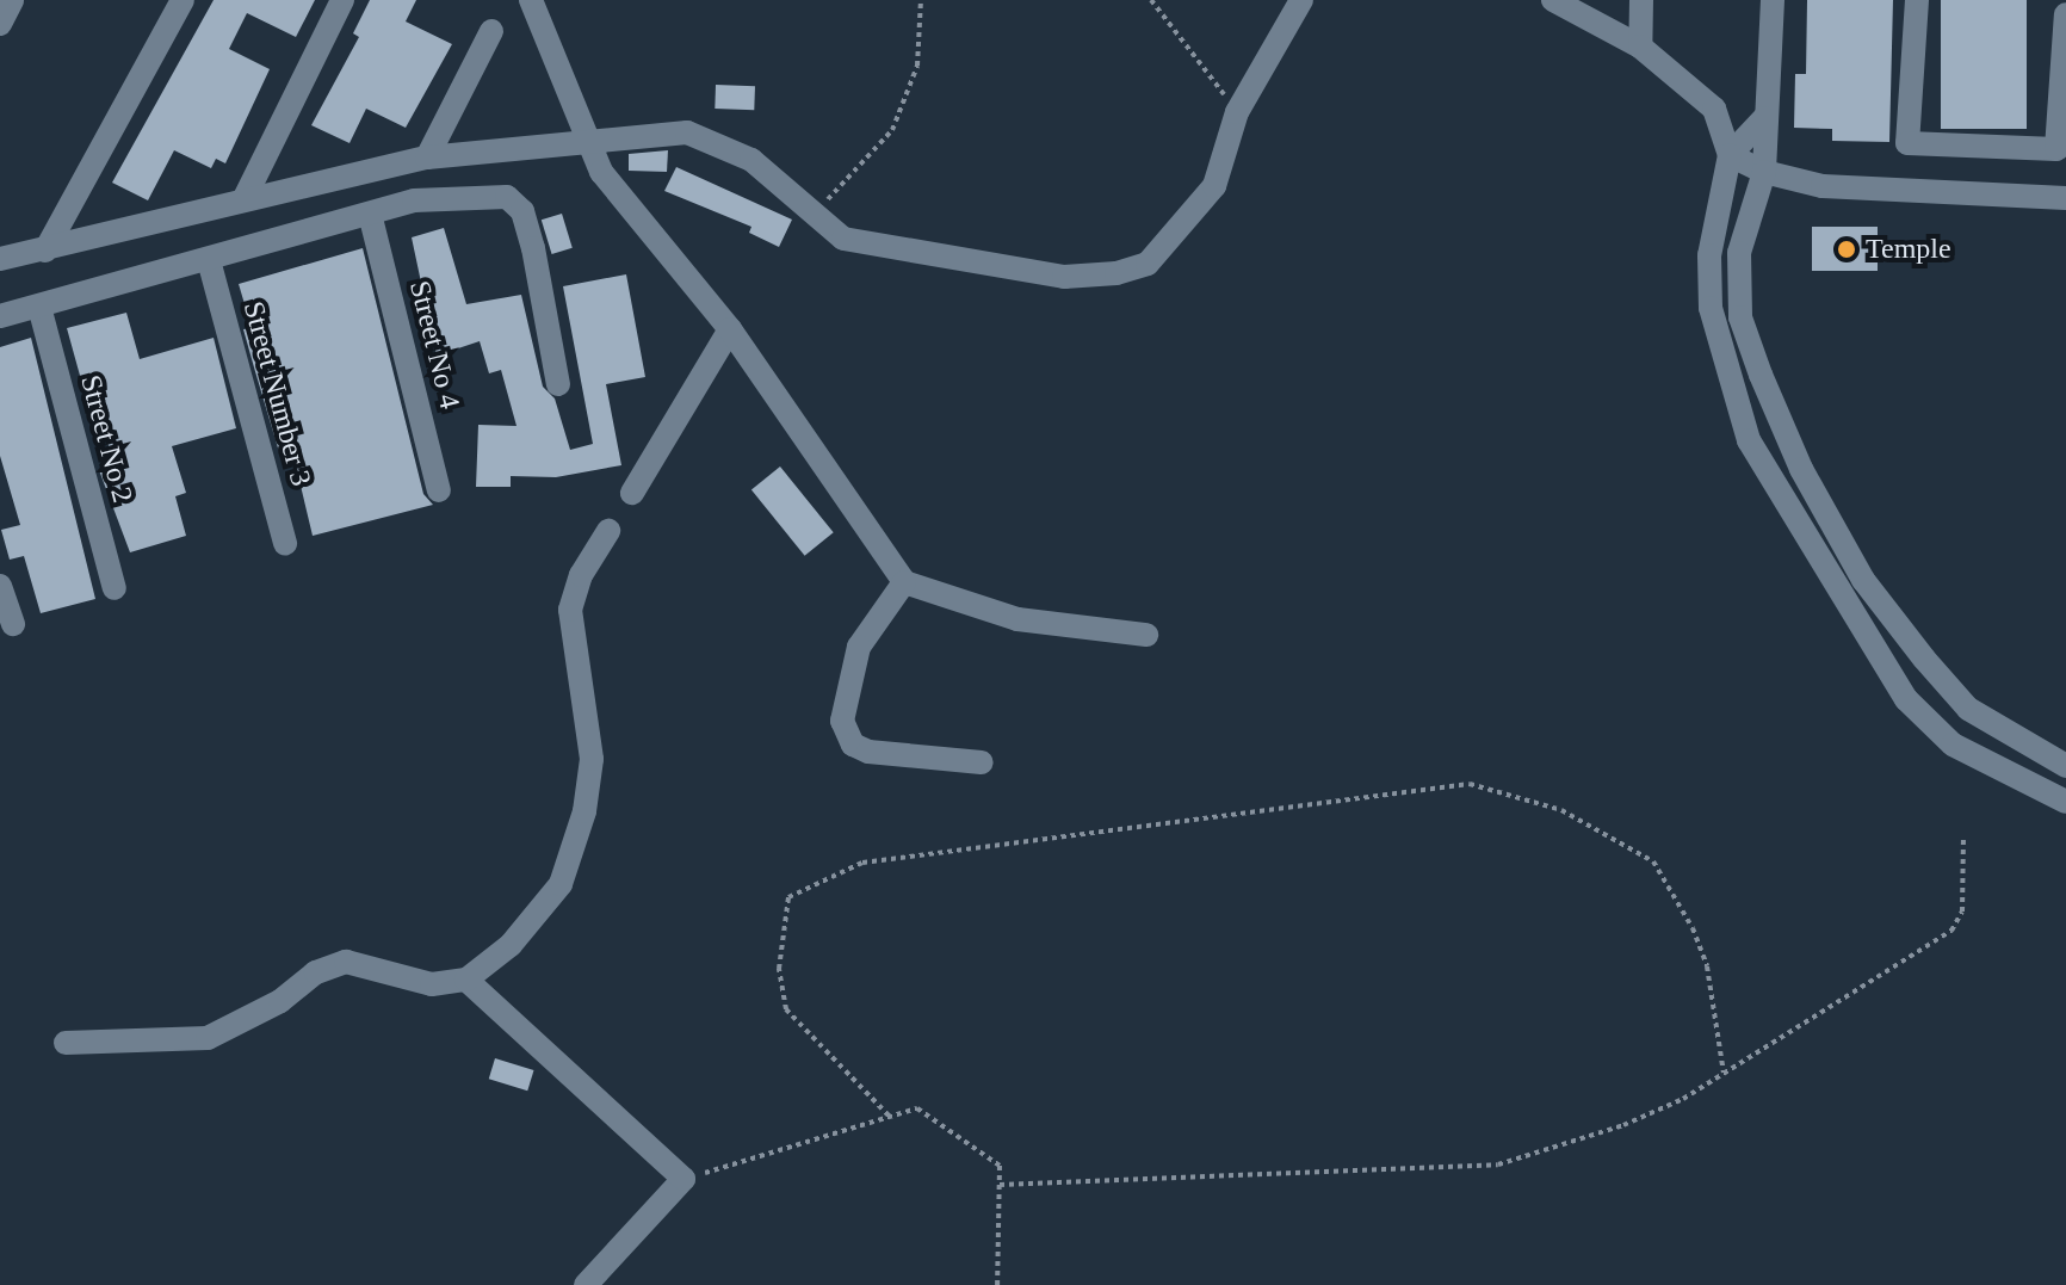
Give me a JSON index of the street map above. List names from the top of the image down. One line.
{"streets":{"street":["Street No 4","Street Number 3","Street No 2"]},"places":["Temple"]}
